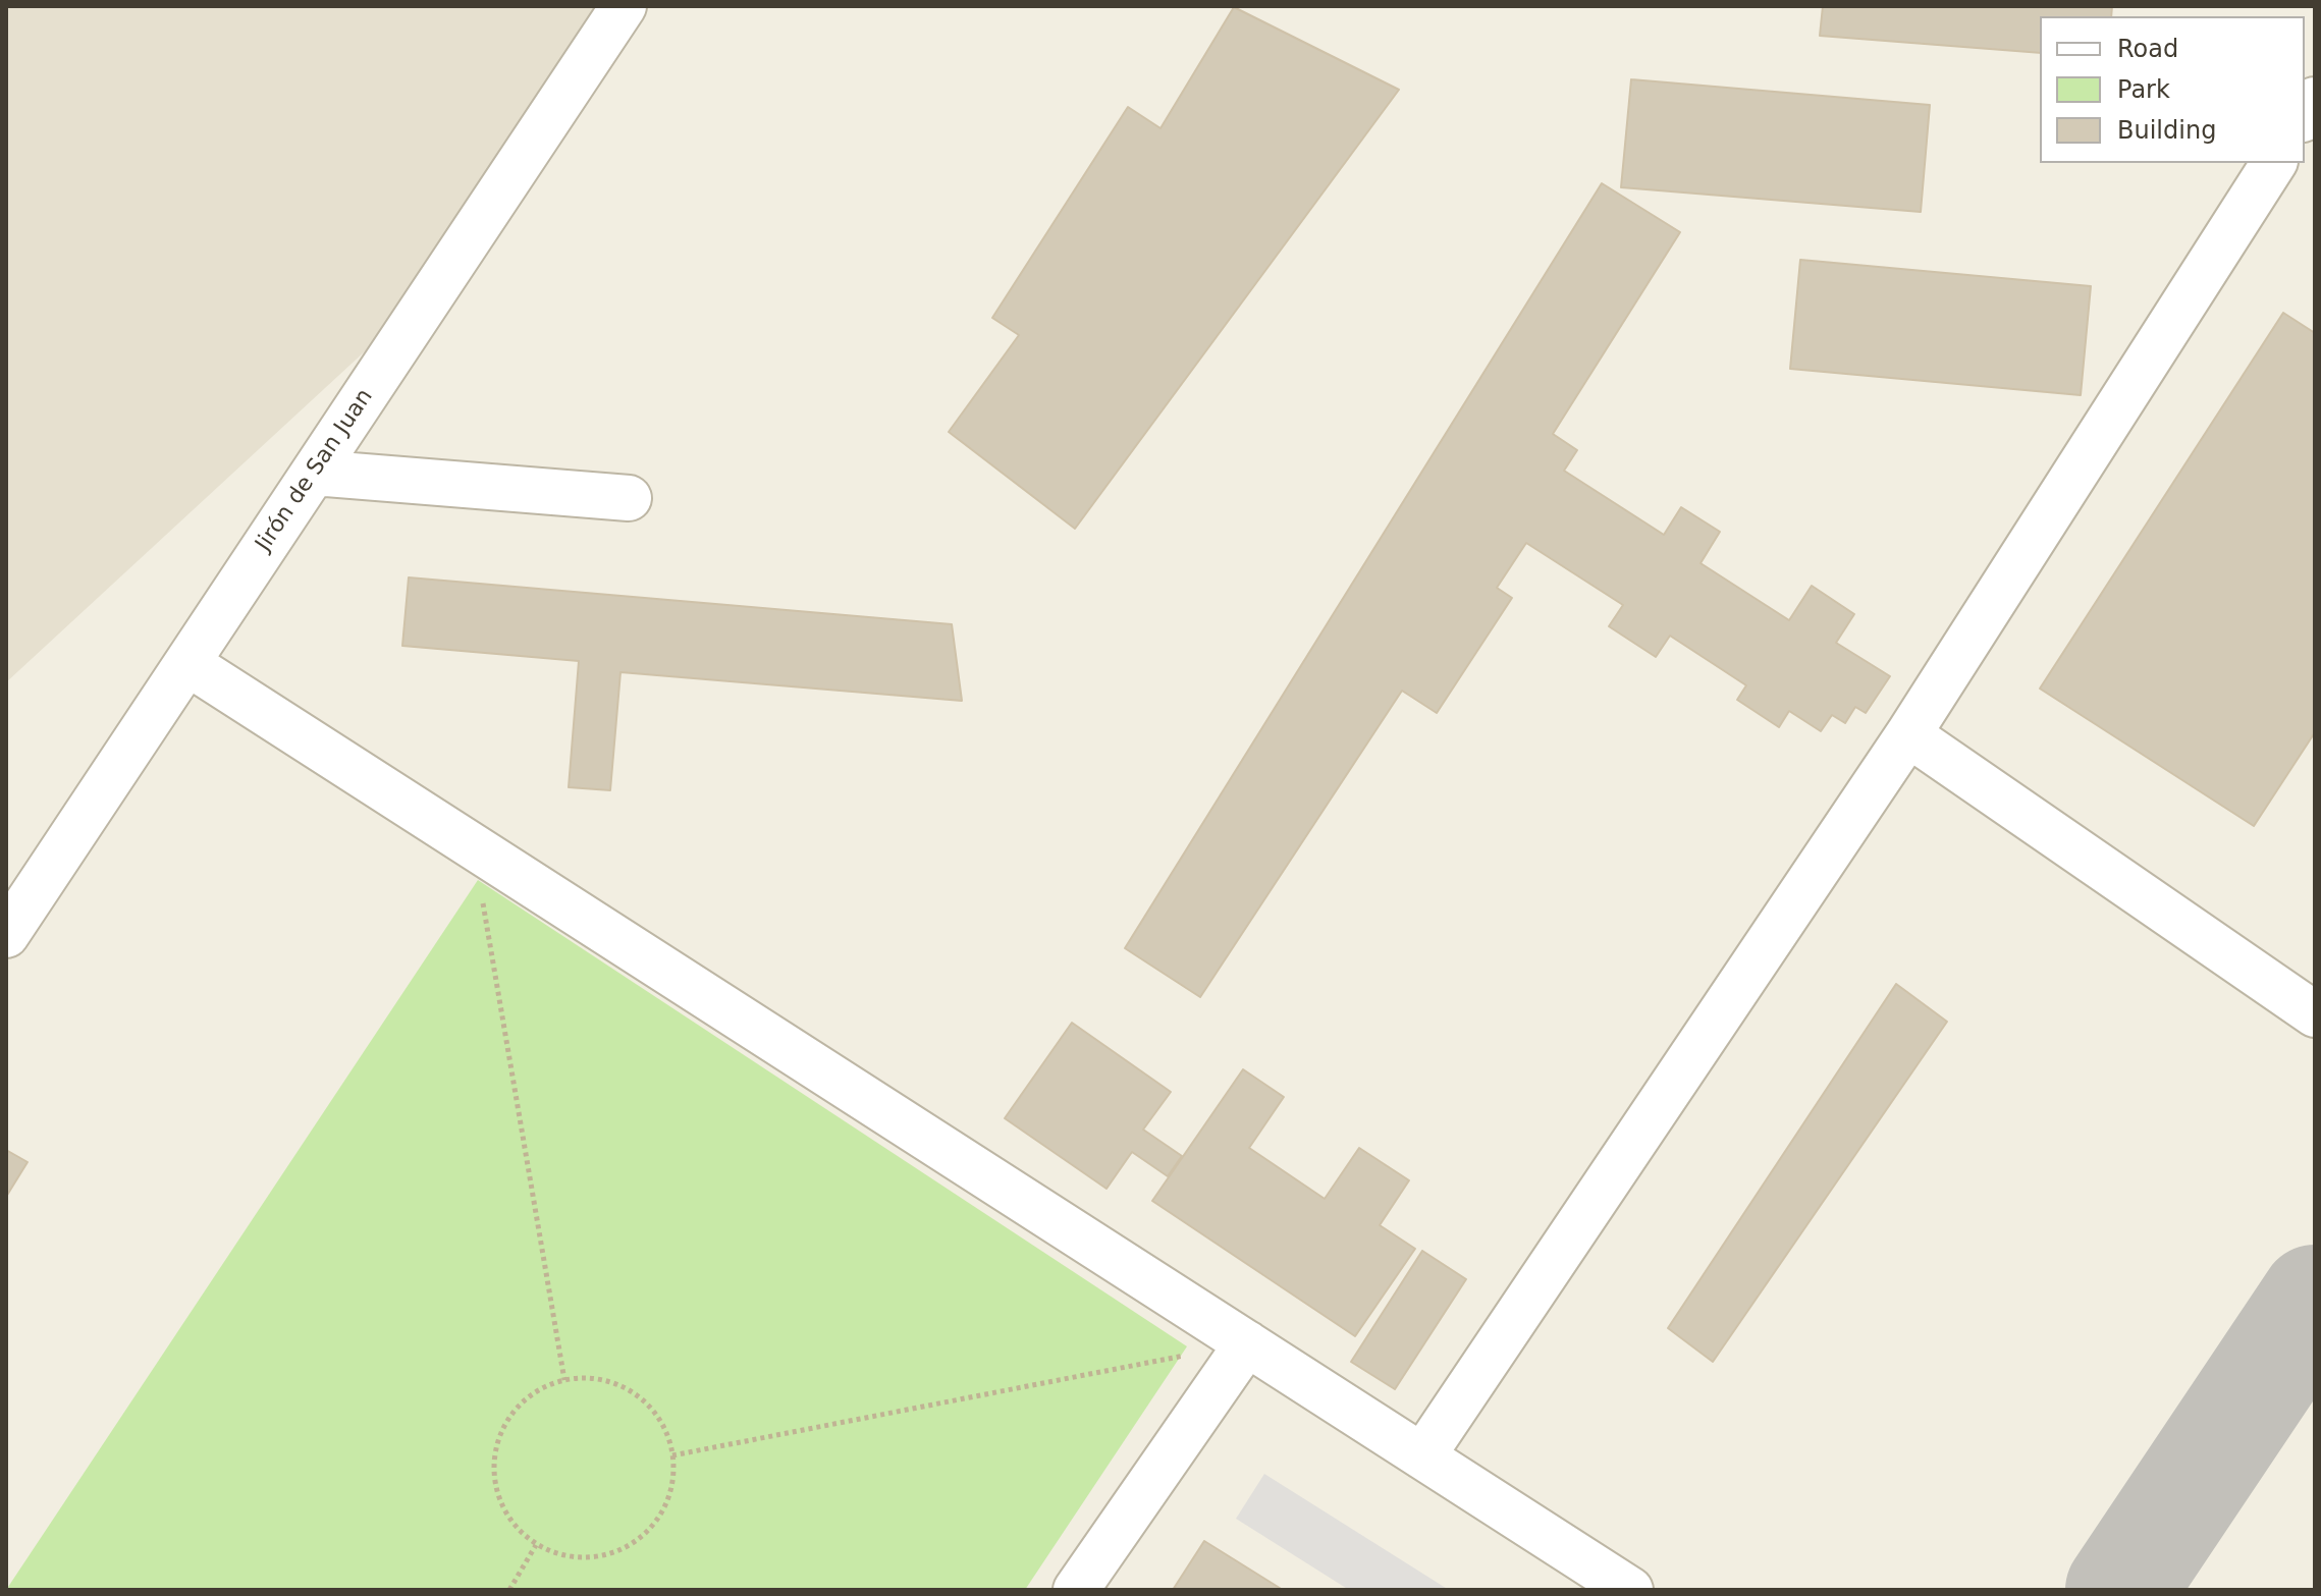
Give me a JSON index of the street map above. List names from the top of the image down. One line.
{"streets":{"lane":["Jirón de San Juan"]},"legend":["Road","Park","Building"]}
